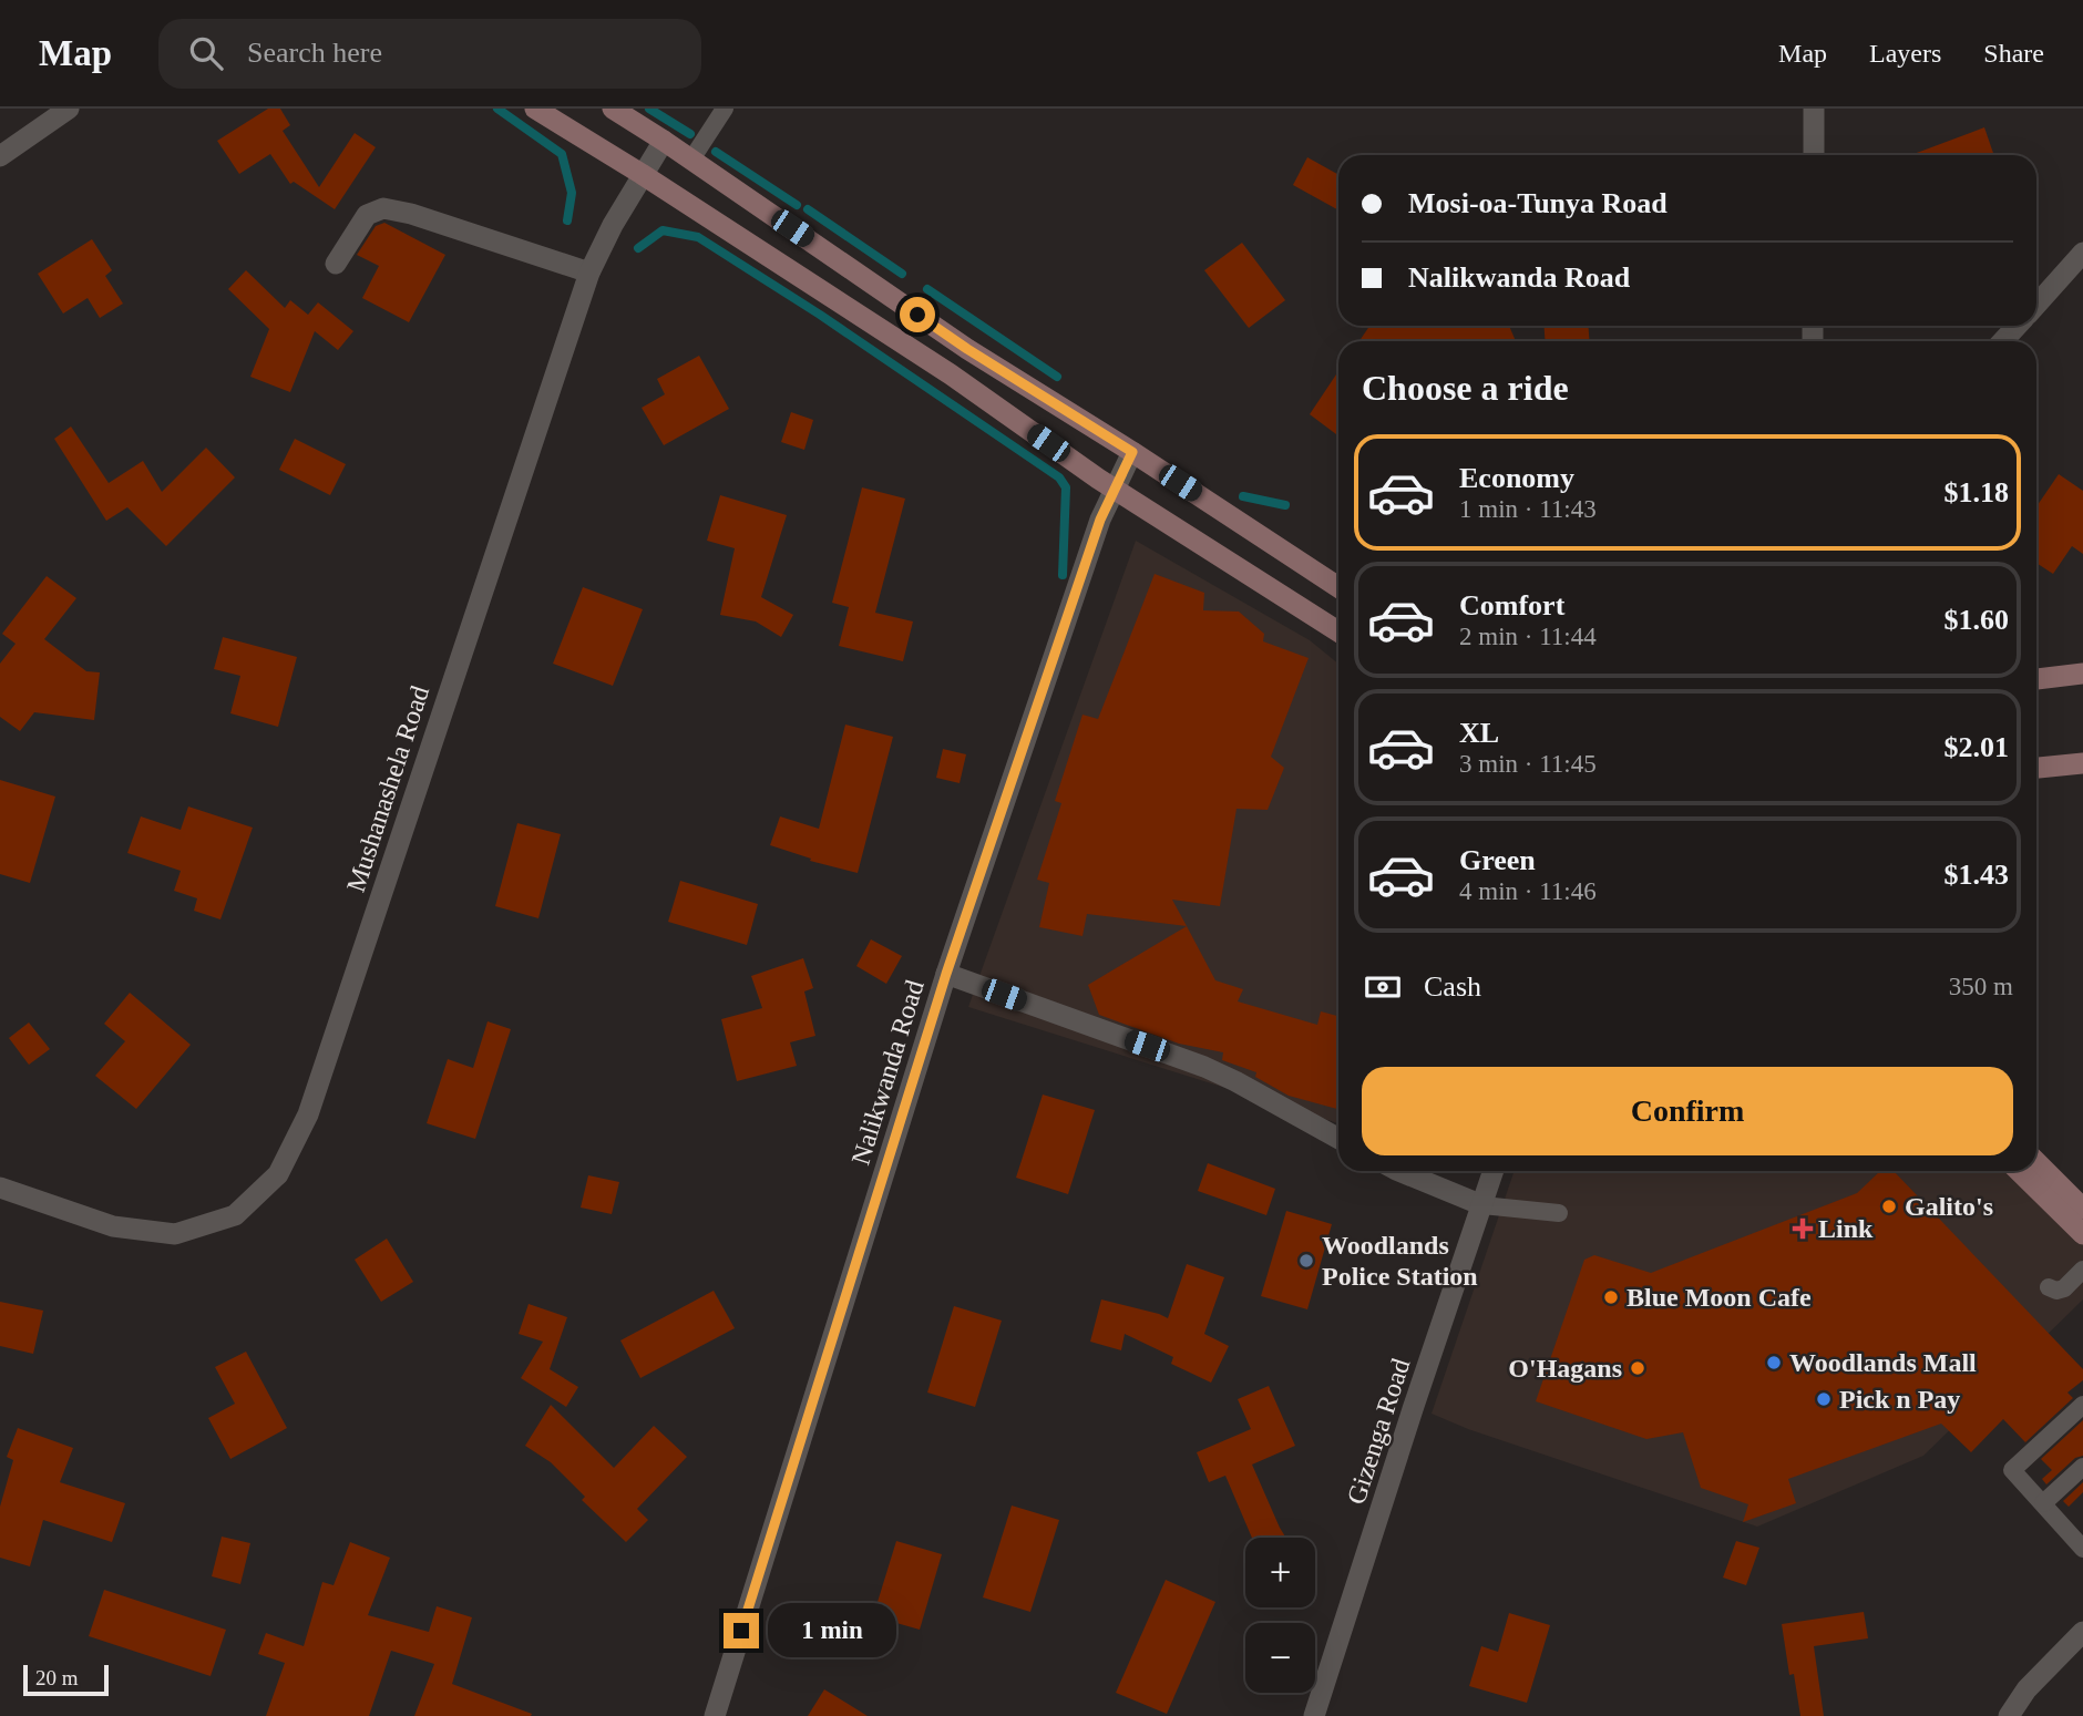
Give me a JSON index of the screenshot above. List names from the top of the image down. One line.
{"streets":{"street":["Mushanashela Road","Nalikwanda Road","Gizenga Road"]},"places":{"other":["Galito's","Woodlands Police Station","Blue Moon Cafe","Woodlands Mall","O'Hagans","Pick n Pay"],"health":["Link"]},"scale_bar":"20 m","page":{"header":"Map","search":"Search here","nav":["Map","Layers","Share"],"banner":["Mosi-oa-Tunya Road","Nalikwanda Road"],"heading":"Choose a ride","list":[{"name":"Economy","note":"1 min · 11:43","value":"$1.18"},{"name":"Comfort","note":"2 min · 11:44","value":"$1.60"},{"name":"XL","note":"3 min · 11:45","value":"$2.01"},{"name":"Green","note":"4 min · 11:46","value":"$1.43"}],"pay":["Cash","350 m"],"buttons":"Confirm","map_buttons":["+","−"],"bubble":"1 min","scale":"20 m"}}
